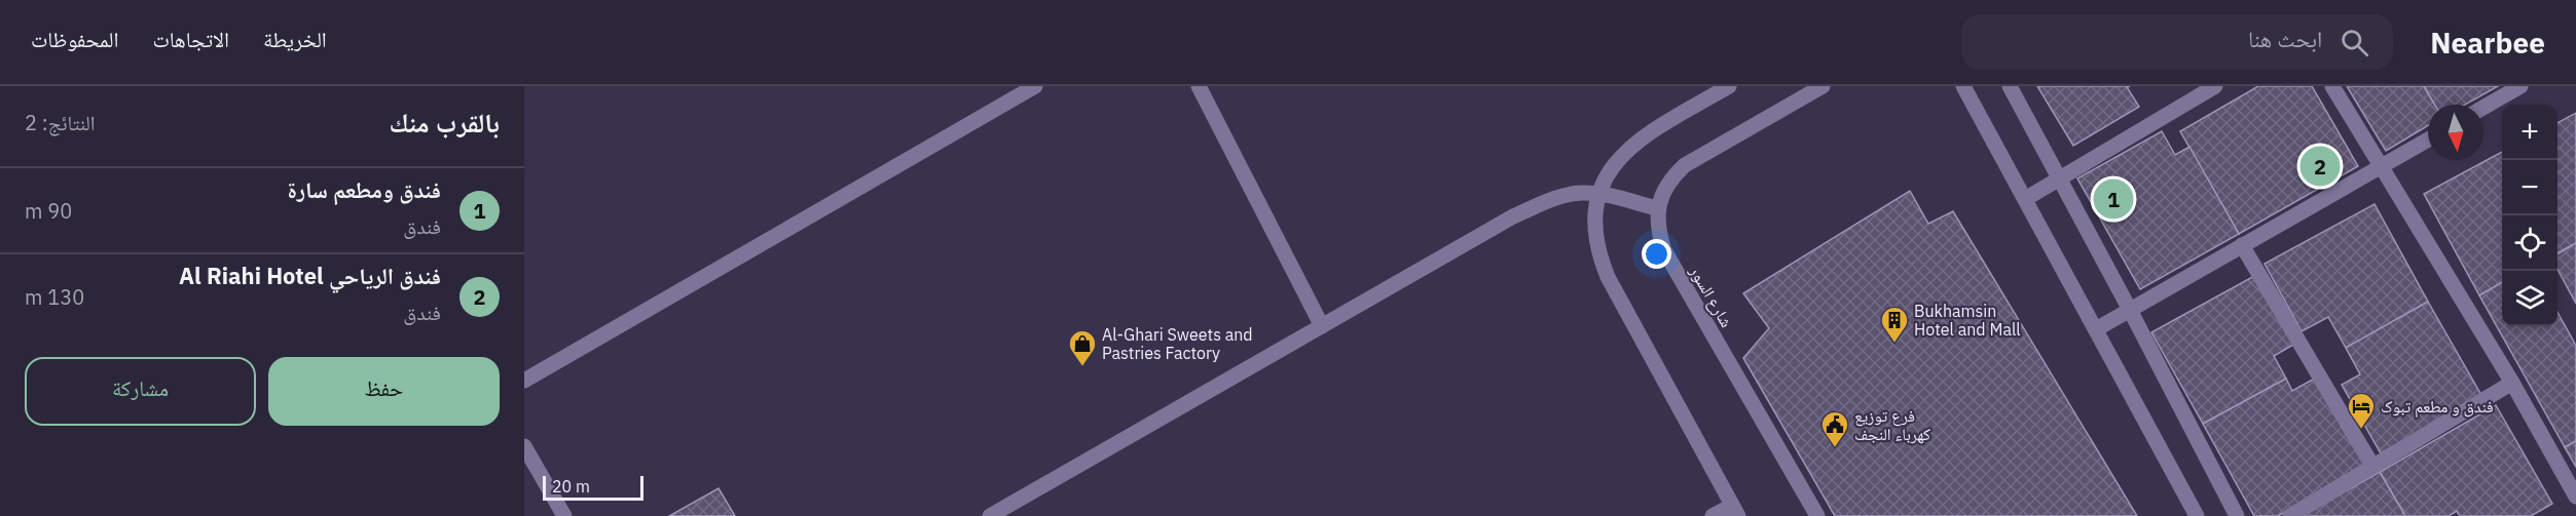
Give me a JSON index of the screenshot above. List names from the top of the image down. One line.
{"streets":{"street":["شارع السور"]},"places":{"building":["Bukhamsin Hotel and Mall"],"shop":["Al-Ghari Sweets and Pastries Factory"],"hotel":["فندق و مطعم تبوک"],"public building":["فرع توزيع كهرباء النجف"]},"scale_bar":"20 m","north":"bottom","page":{"header":"Nearbee","search":"ابحث هنا","nav":["الخريطة","الاتجاهات","المحفوظات"],"heading":["بالقرب منك","النتائج: 2"],"map_buttons":["+","−"],"pins":["2","1"],"list":[{"mark":"1","name":"فندق ومطعم سارة","note":"فندق","value":"90 m"},{"mark":"2","name":"فندق الرياحي Al Riahi Hotel","note":"فندق","value":"130 m"}],"buttons":["حفظ","مشاركة"],"scale":"20 m"}}
